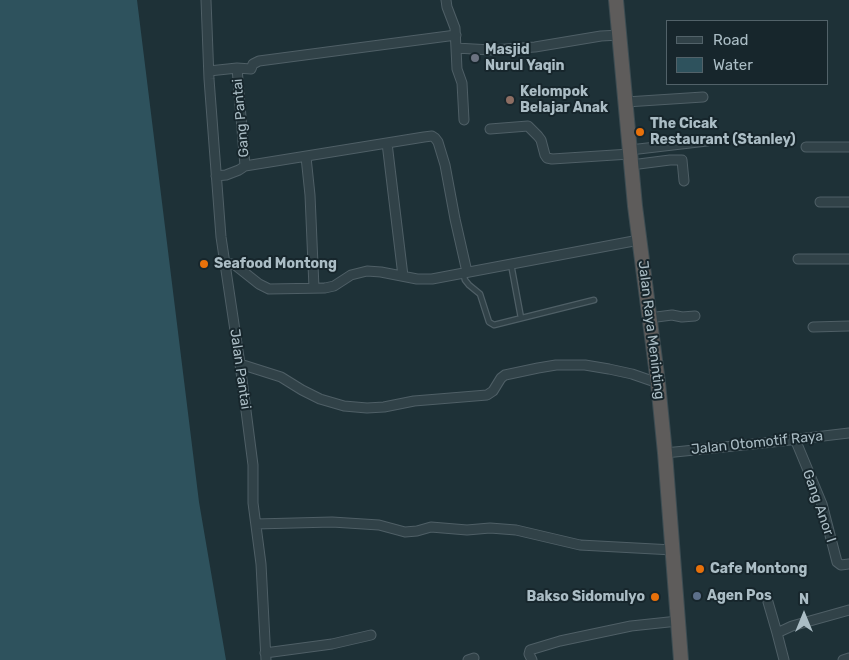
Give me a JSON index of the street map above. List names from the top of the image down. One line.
{"streets":{"highway":["Jalan Raya Meninting"],"street":["Gang Pantai","Jalan Pantai","Jalan Otomotif Raya","Gang Anor I"]},"crossings":[["Gang Pantai","Jalan Pantai"],["Jalan Raya Meninting","Jalan Otomotif Raya"],["Jalan Otomotif Raya","Gang Anor I"]],"places":["Masjid Nurul Yaqin","Kelompok Belajar Anak","The Cicak Restaurant (Stanley)","Seafood Montong","Cafe Montong","Agen Pos","Bakso Sidomulyo"],"legend":["Road","Water"],"north":"top"}
